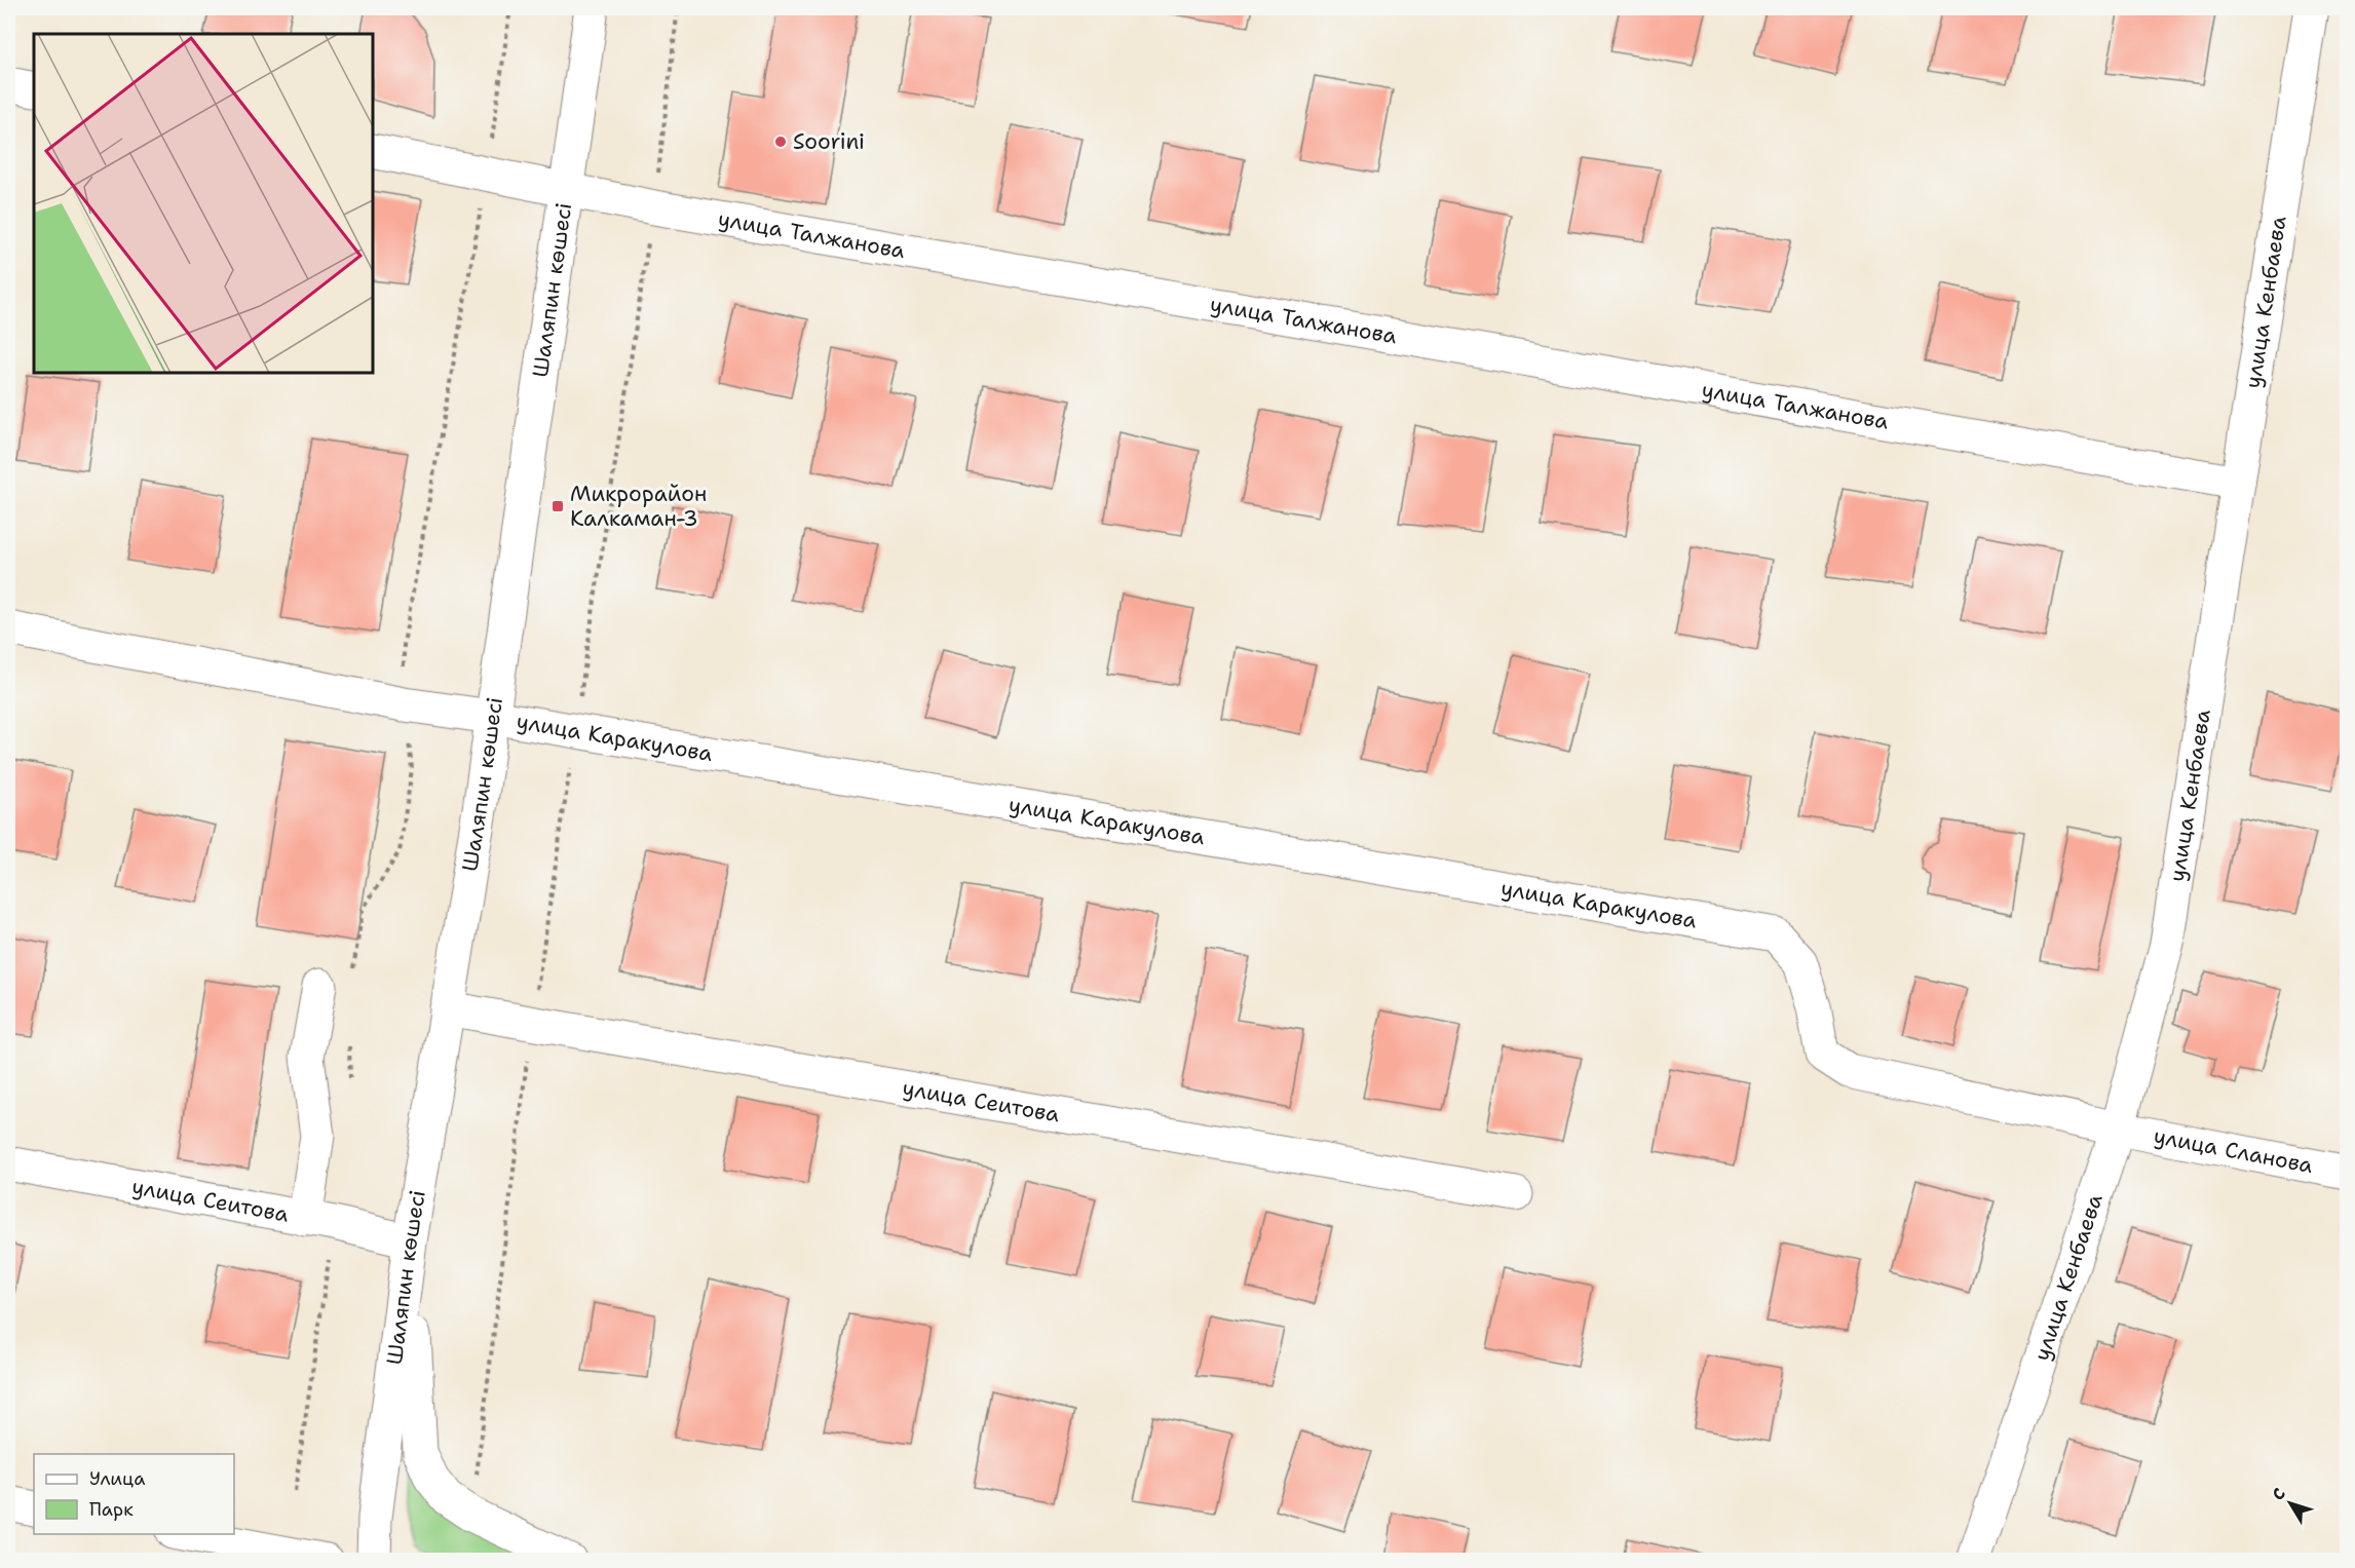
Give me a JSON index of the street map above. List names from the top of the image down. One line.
{"streets":{"street":["улица Талжанова","Шаляпин көшесі","улица Кенбаева","улица Каракулова","улица Сеитова","улица Сланова"]},"crossings":[["улица Талжанова","Шаляпин көшесі"],["улица Талжанова","улица Кенбаева"],["Шаляпин көшесі","улица Каракулова"],["Шаляпин көшесі","улица Сеитова"],["улица Кенбаева","улица Каракулова"],["улица Кенбаева","улица Сланова"],["улица Каракулова","улица Сланова"]],"places":{"other":["Soorini"],"transit":["Микрорайон Калкаман-3"]},"legend":["Улица","Парк"],"north":"top left"}
